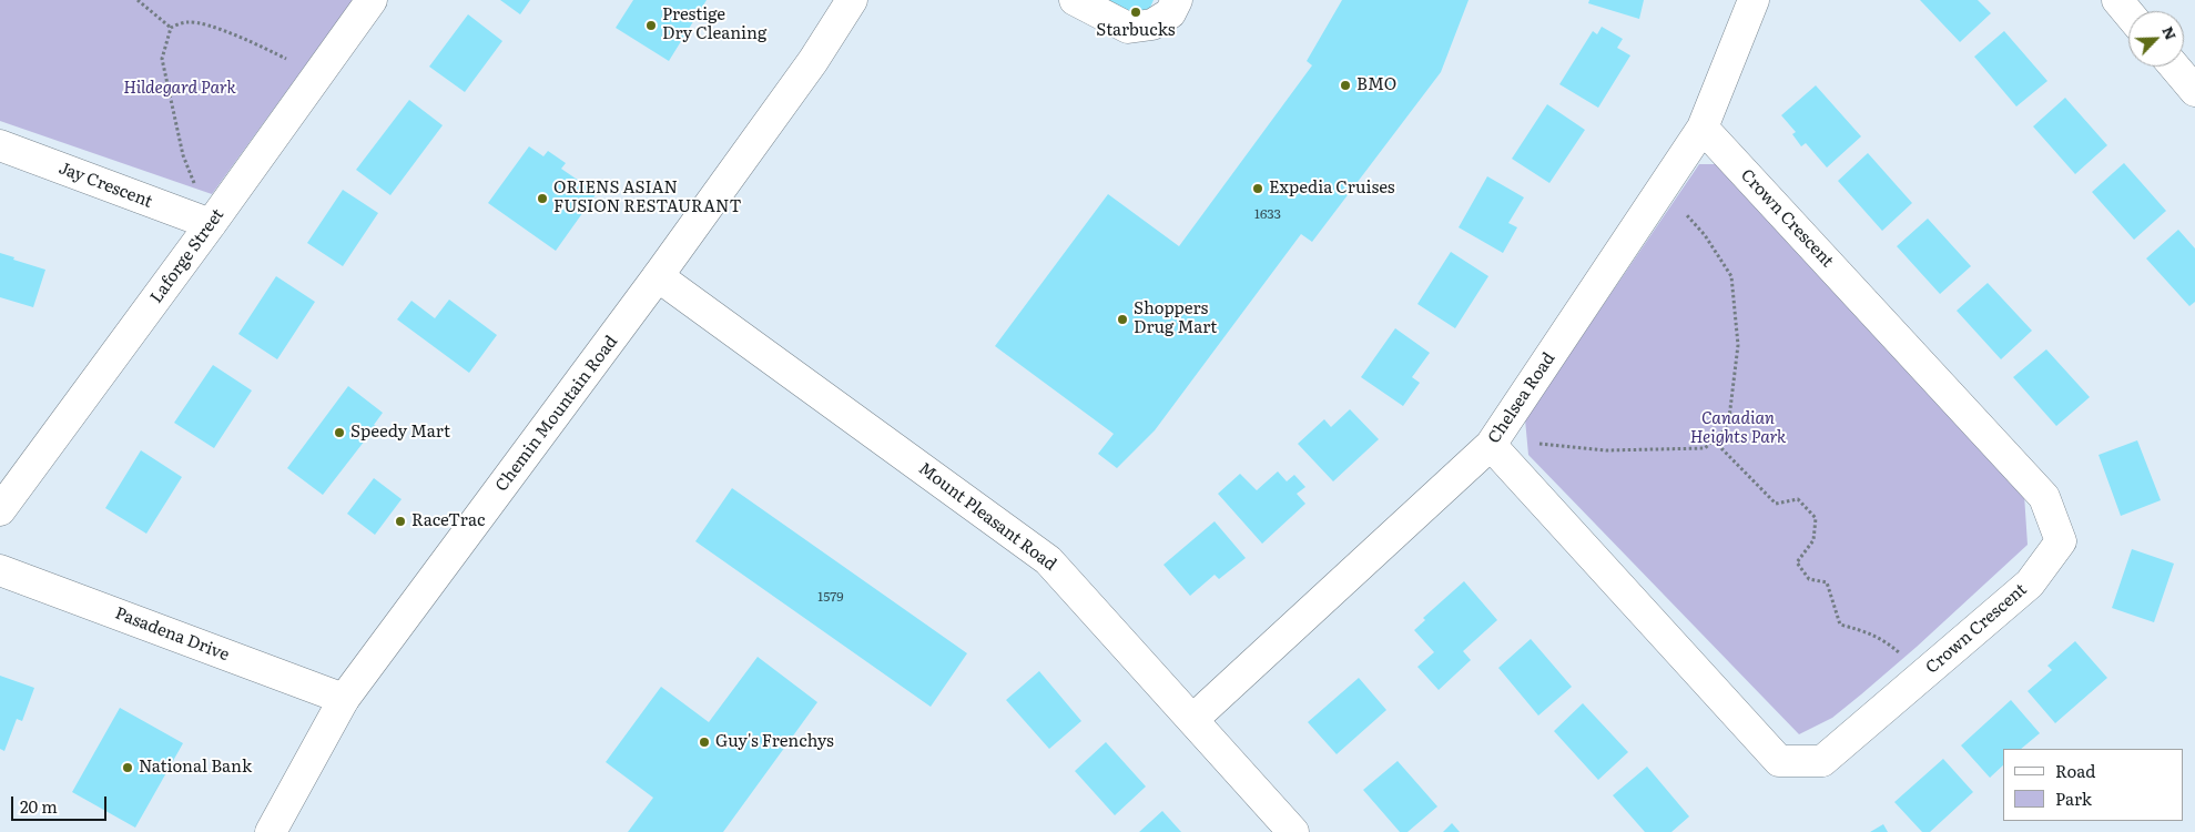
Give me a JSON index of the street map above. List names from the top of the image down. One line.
{"streets":{"street":["Jay Crescent","Crown Crescent","Laforge Street","Chelsea Road","Chemin Mountain Road","Mount Pleasant Road","Pasadena Drive"]},"crossings":[["Jay Crescent","Laforge Street"],["Crown Crescent","Chelsea Road"],["Chelsea Road","Mount Pleasant Road"],["Chemin Mountain Road","Mount Pleasant Road"],["Chemin Mountain Road","Pasadena Drive"]],"parks":["Hildegard Park","Canadian Heights Park"],"places":["Starbucks","Prestige Dry Cleaning","BMO","Expedia Cruises","ORIENS ASIAN FUSION RESTAURANT","Shoppers Drug Mart","Speedy Mart","RaceTrac","Guy's Frenchys","National Bank"],"house_numbers":["1633","1579"],"legend":["Road","Park"],"scale_bar":"20 m","north":"top right"}
